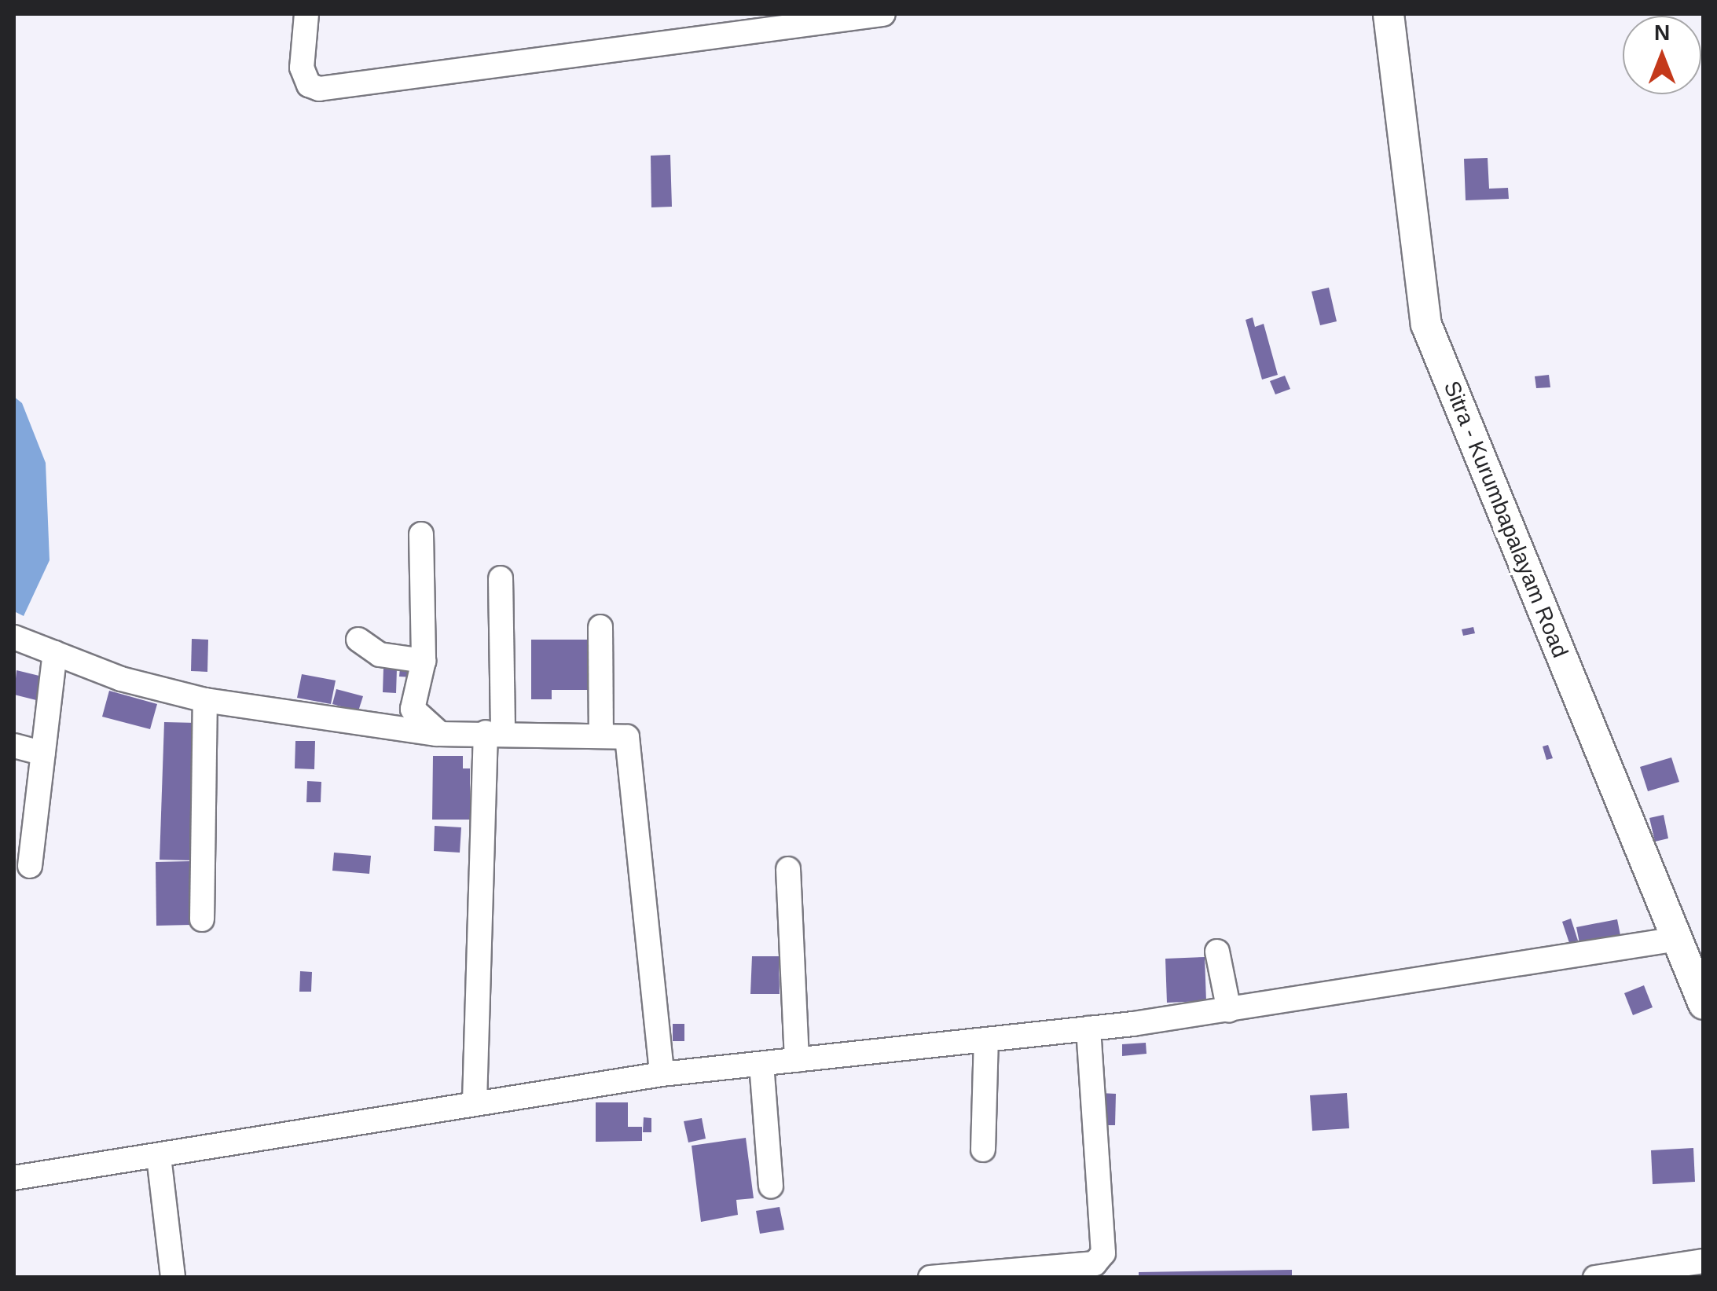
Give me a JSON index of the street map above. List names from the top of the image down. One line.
{"streets":{"main road":["Sitra - Kurumbapalayam Road"]},"north":"top"}
